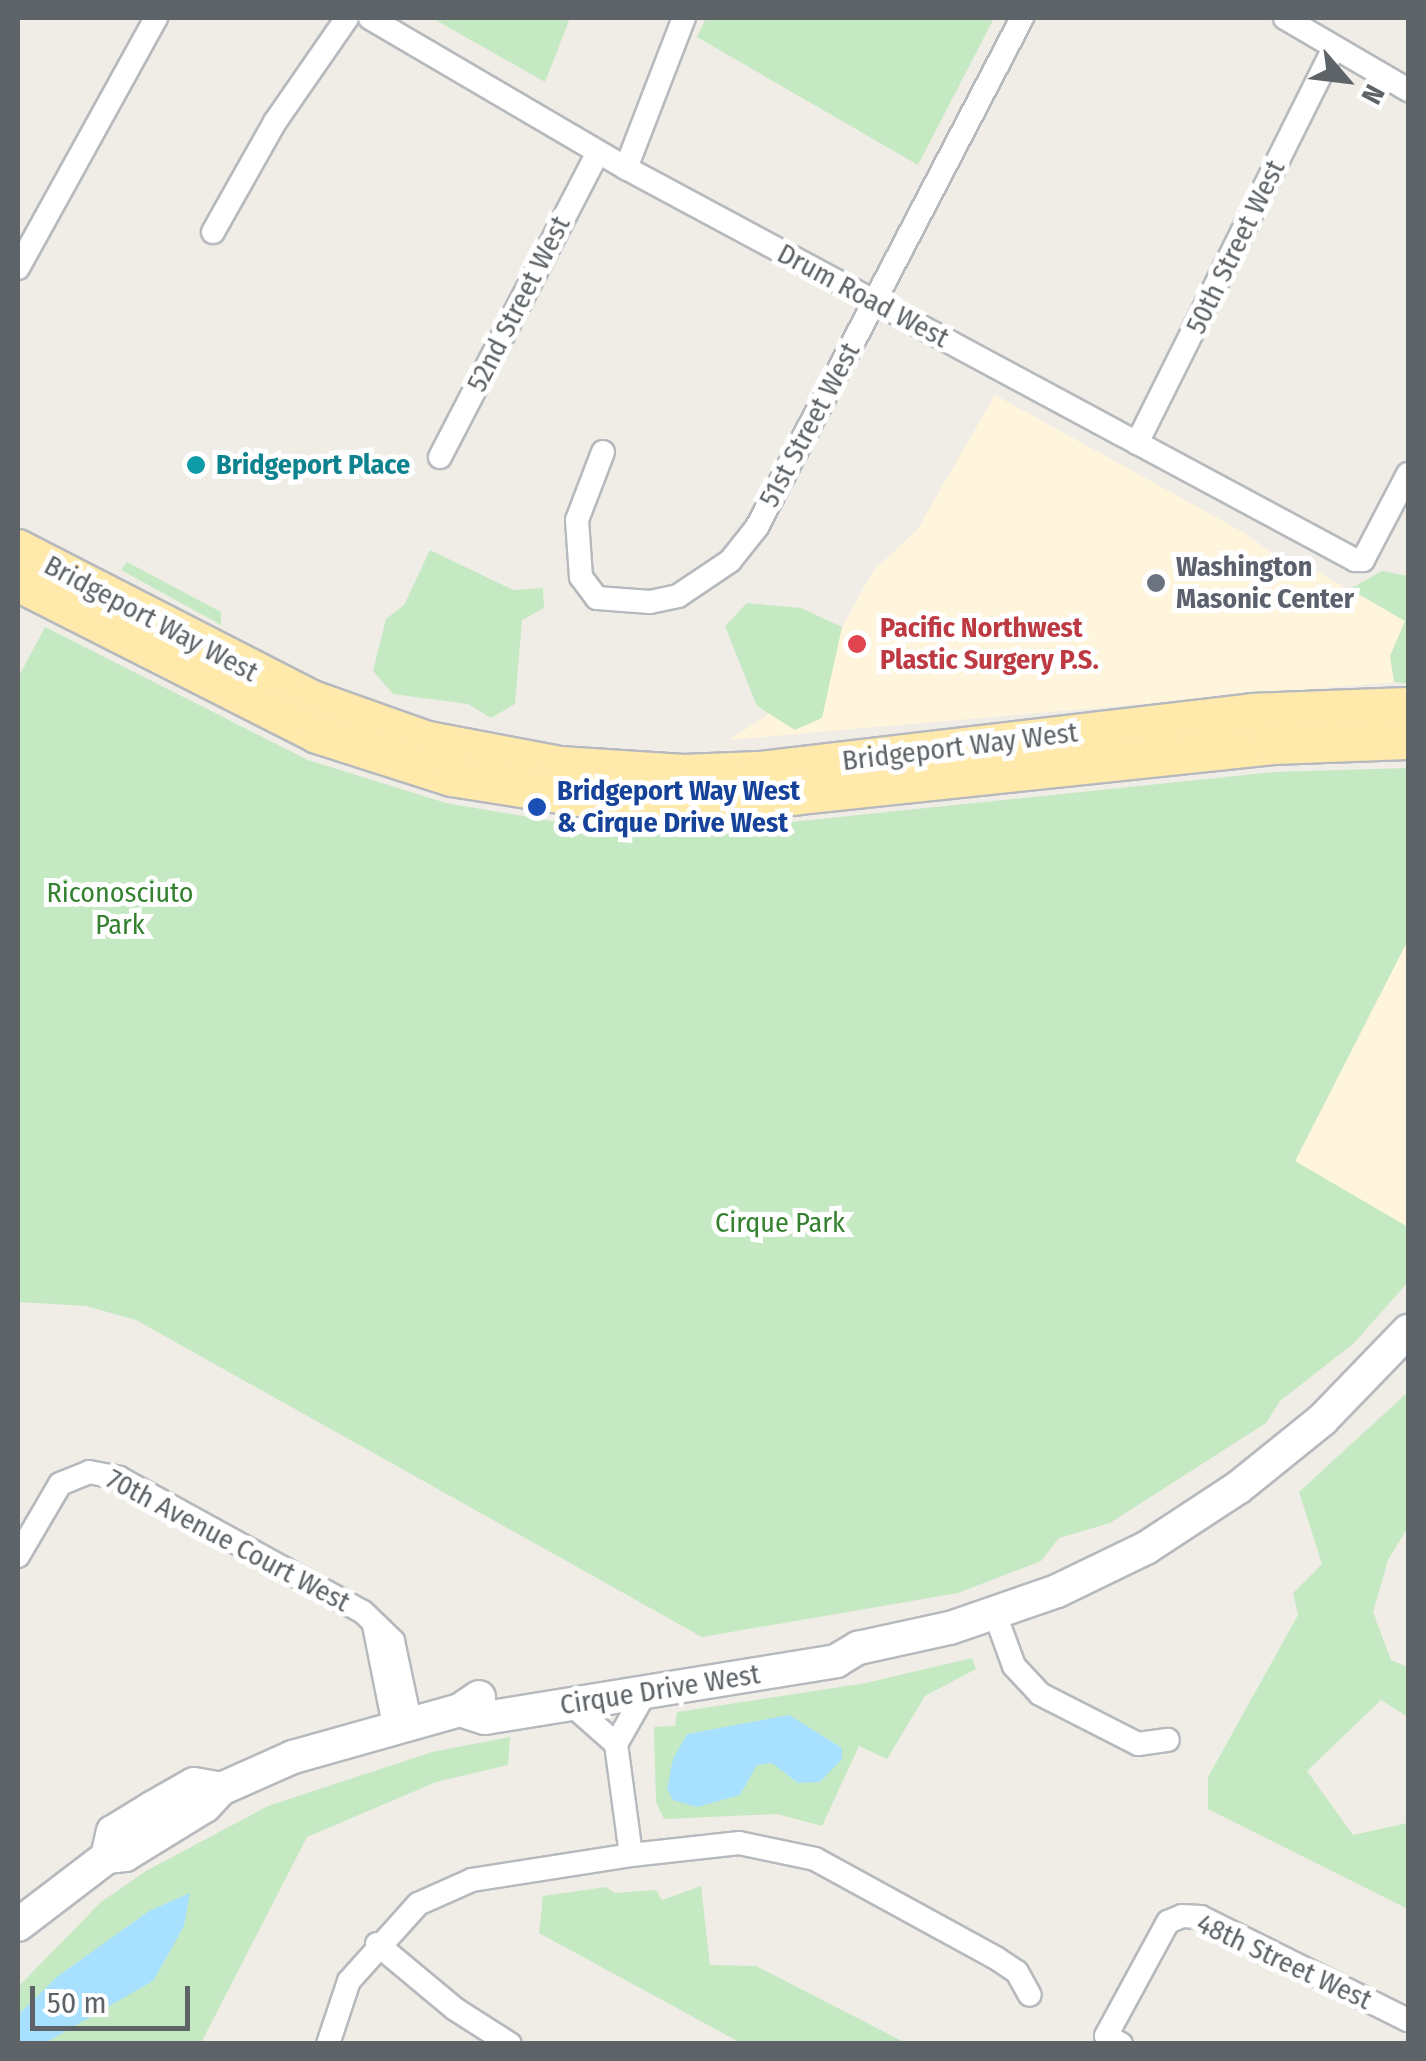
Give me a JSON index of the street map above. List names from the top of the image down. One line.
{"streets":{"main road":["Bridgeport Way West","Cirque Drive West"],"street":["50th Street West","Drum Road West","52nd Street West","51st Street West","70th Avenue Court West","48th Street West"]},"crossings":[["50th Street West","Drum Road West"],["Drum Road West","52nd Street West"],["Drum Road West","51st Street West"],["70th Avenue Court West","Cirque Drive West"]],"parks":["Riconosciuto Park","Cirque Park"],"places":["Bridgeport Place","Washington Masonic Center","Pacific Northwest Plastic Surgery P.S.","Bridgeport Way West & Cirque Drive West"],"scale_bar":"50 m","north":"bottom right"}
